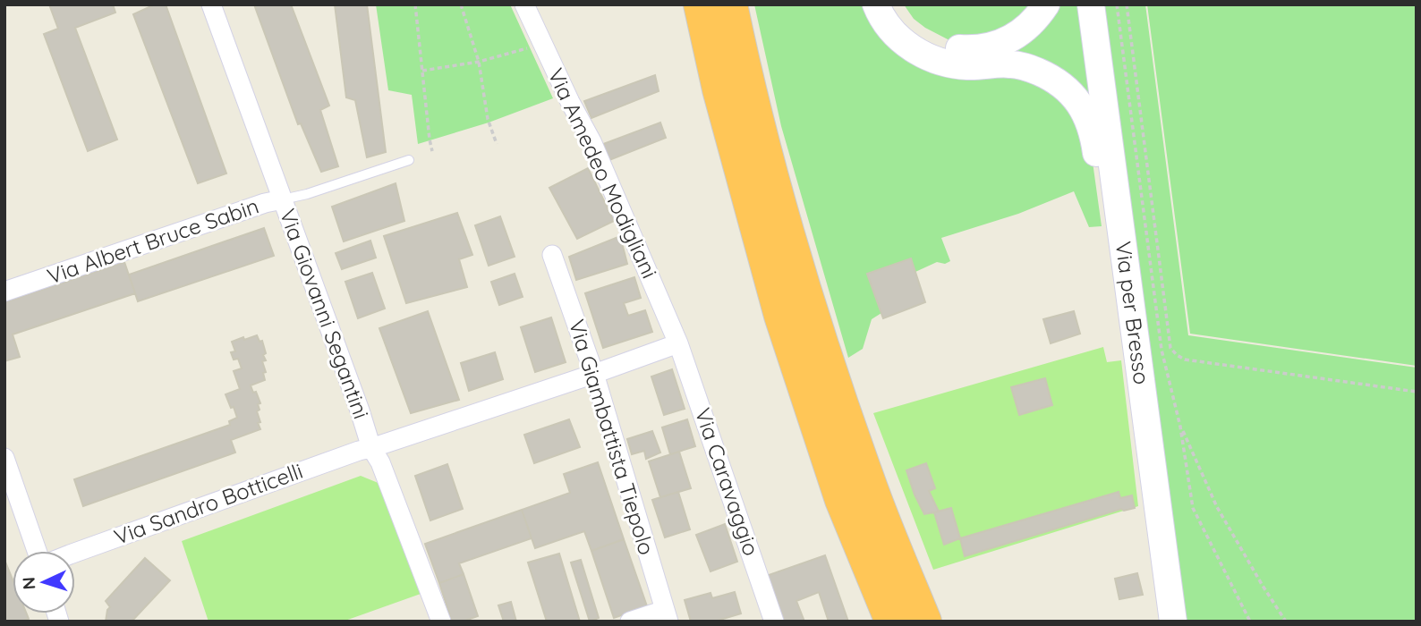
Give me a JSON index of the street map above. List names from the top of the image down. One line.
{"streets":{"street":["Via Amedeo Modigliani","Via Albert Bruce Sabin","Via per Bresso","Via Giovanni Segantini","Via Giambattista Tiepolo","Via Caravaggio","Via Sandro Botticelli"]},"crossings":[["Via Amedeo Modigliani","Via Caravaggio"],["Via Amedeo Modigliani","Via Sandro Botticelli"],["Via Albert Bruce Sabin","Via Giovanni Segantini"],["Via Giovanni Segantini","Via Sandro Botticelli"],["Via Giambattista Tiepolo","Via Sandro Botticelli"],["Via Caravaggio","Via Sandro Botticelli"]],"north":"left"}
